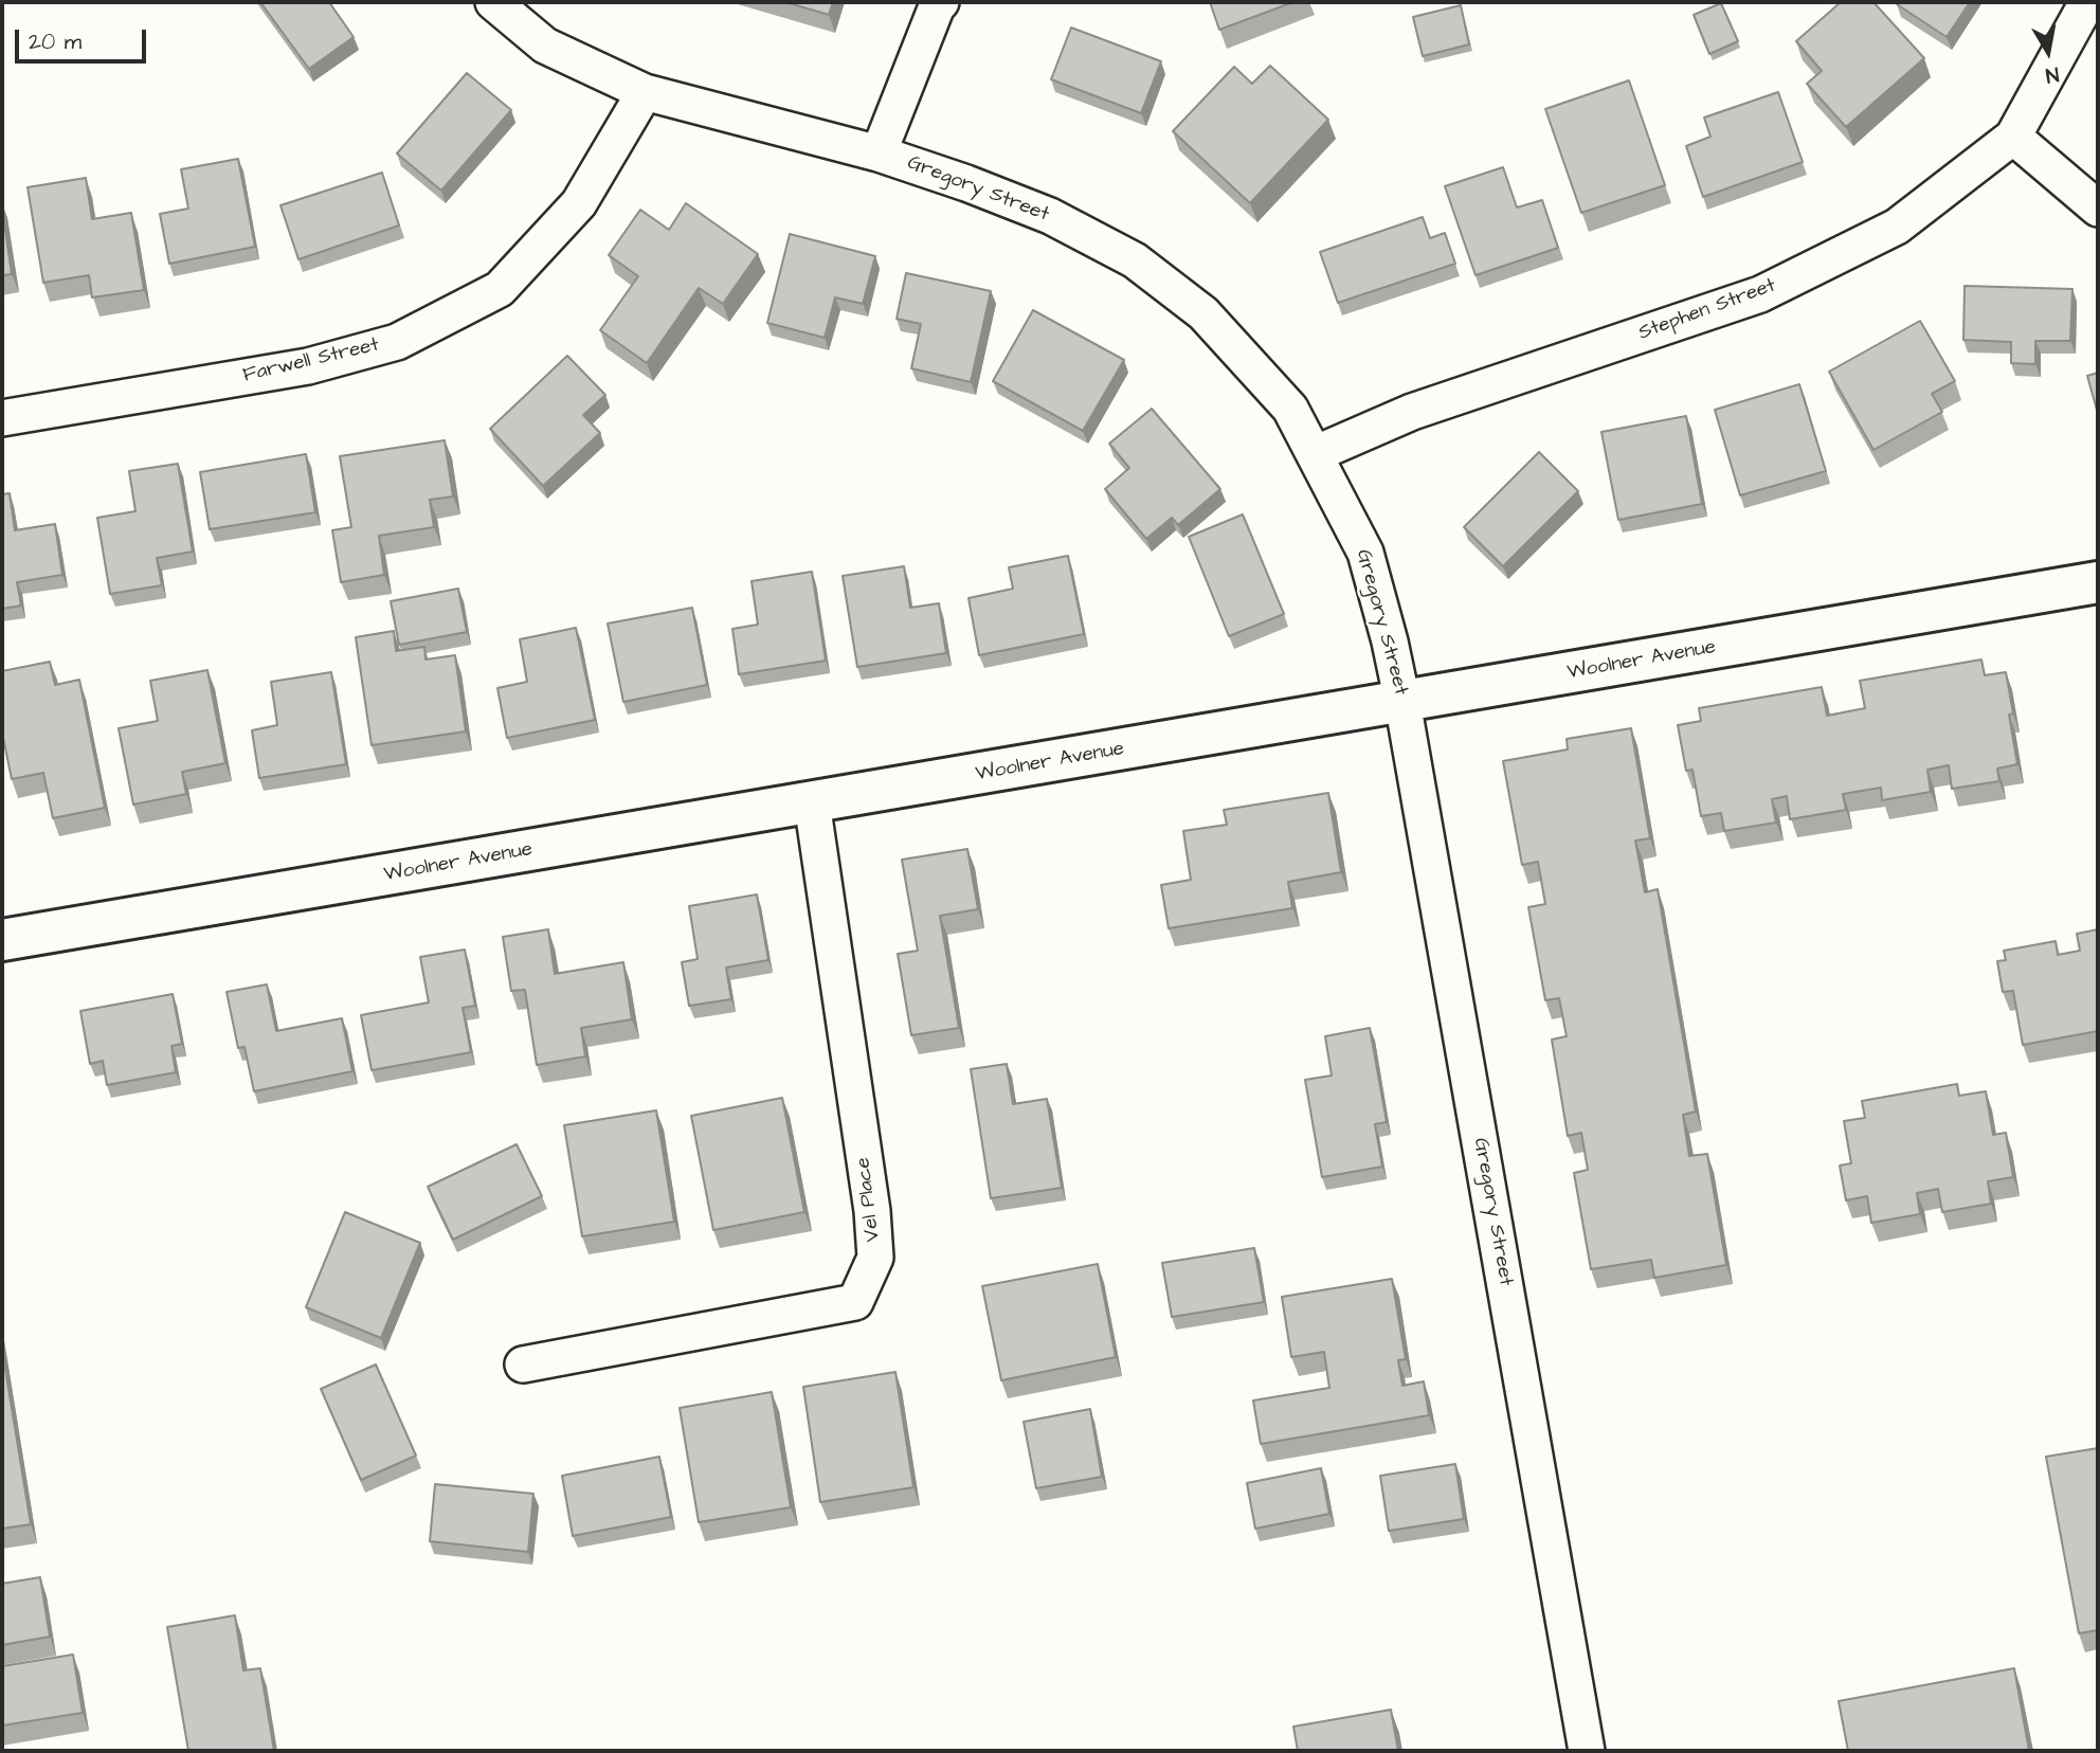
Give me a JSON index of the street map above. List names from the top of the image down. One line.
{"streets":{"street":["Gregory Street","Stephen Street","Farwell Street","Woolner Avenue","Vel Place"]},"crossings":[["Gregory Street","Stephen Street"],["Gregory Street","Farwell Street"],["Gregory Street","Woolner Avenue"],["Woolner Avenue","Vel Place"]],"scale_bar":"20 m","north":"bottom"}
